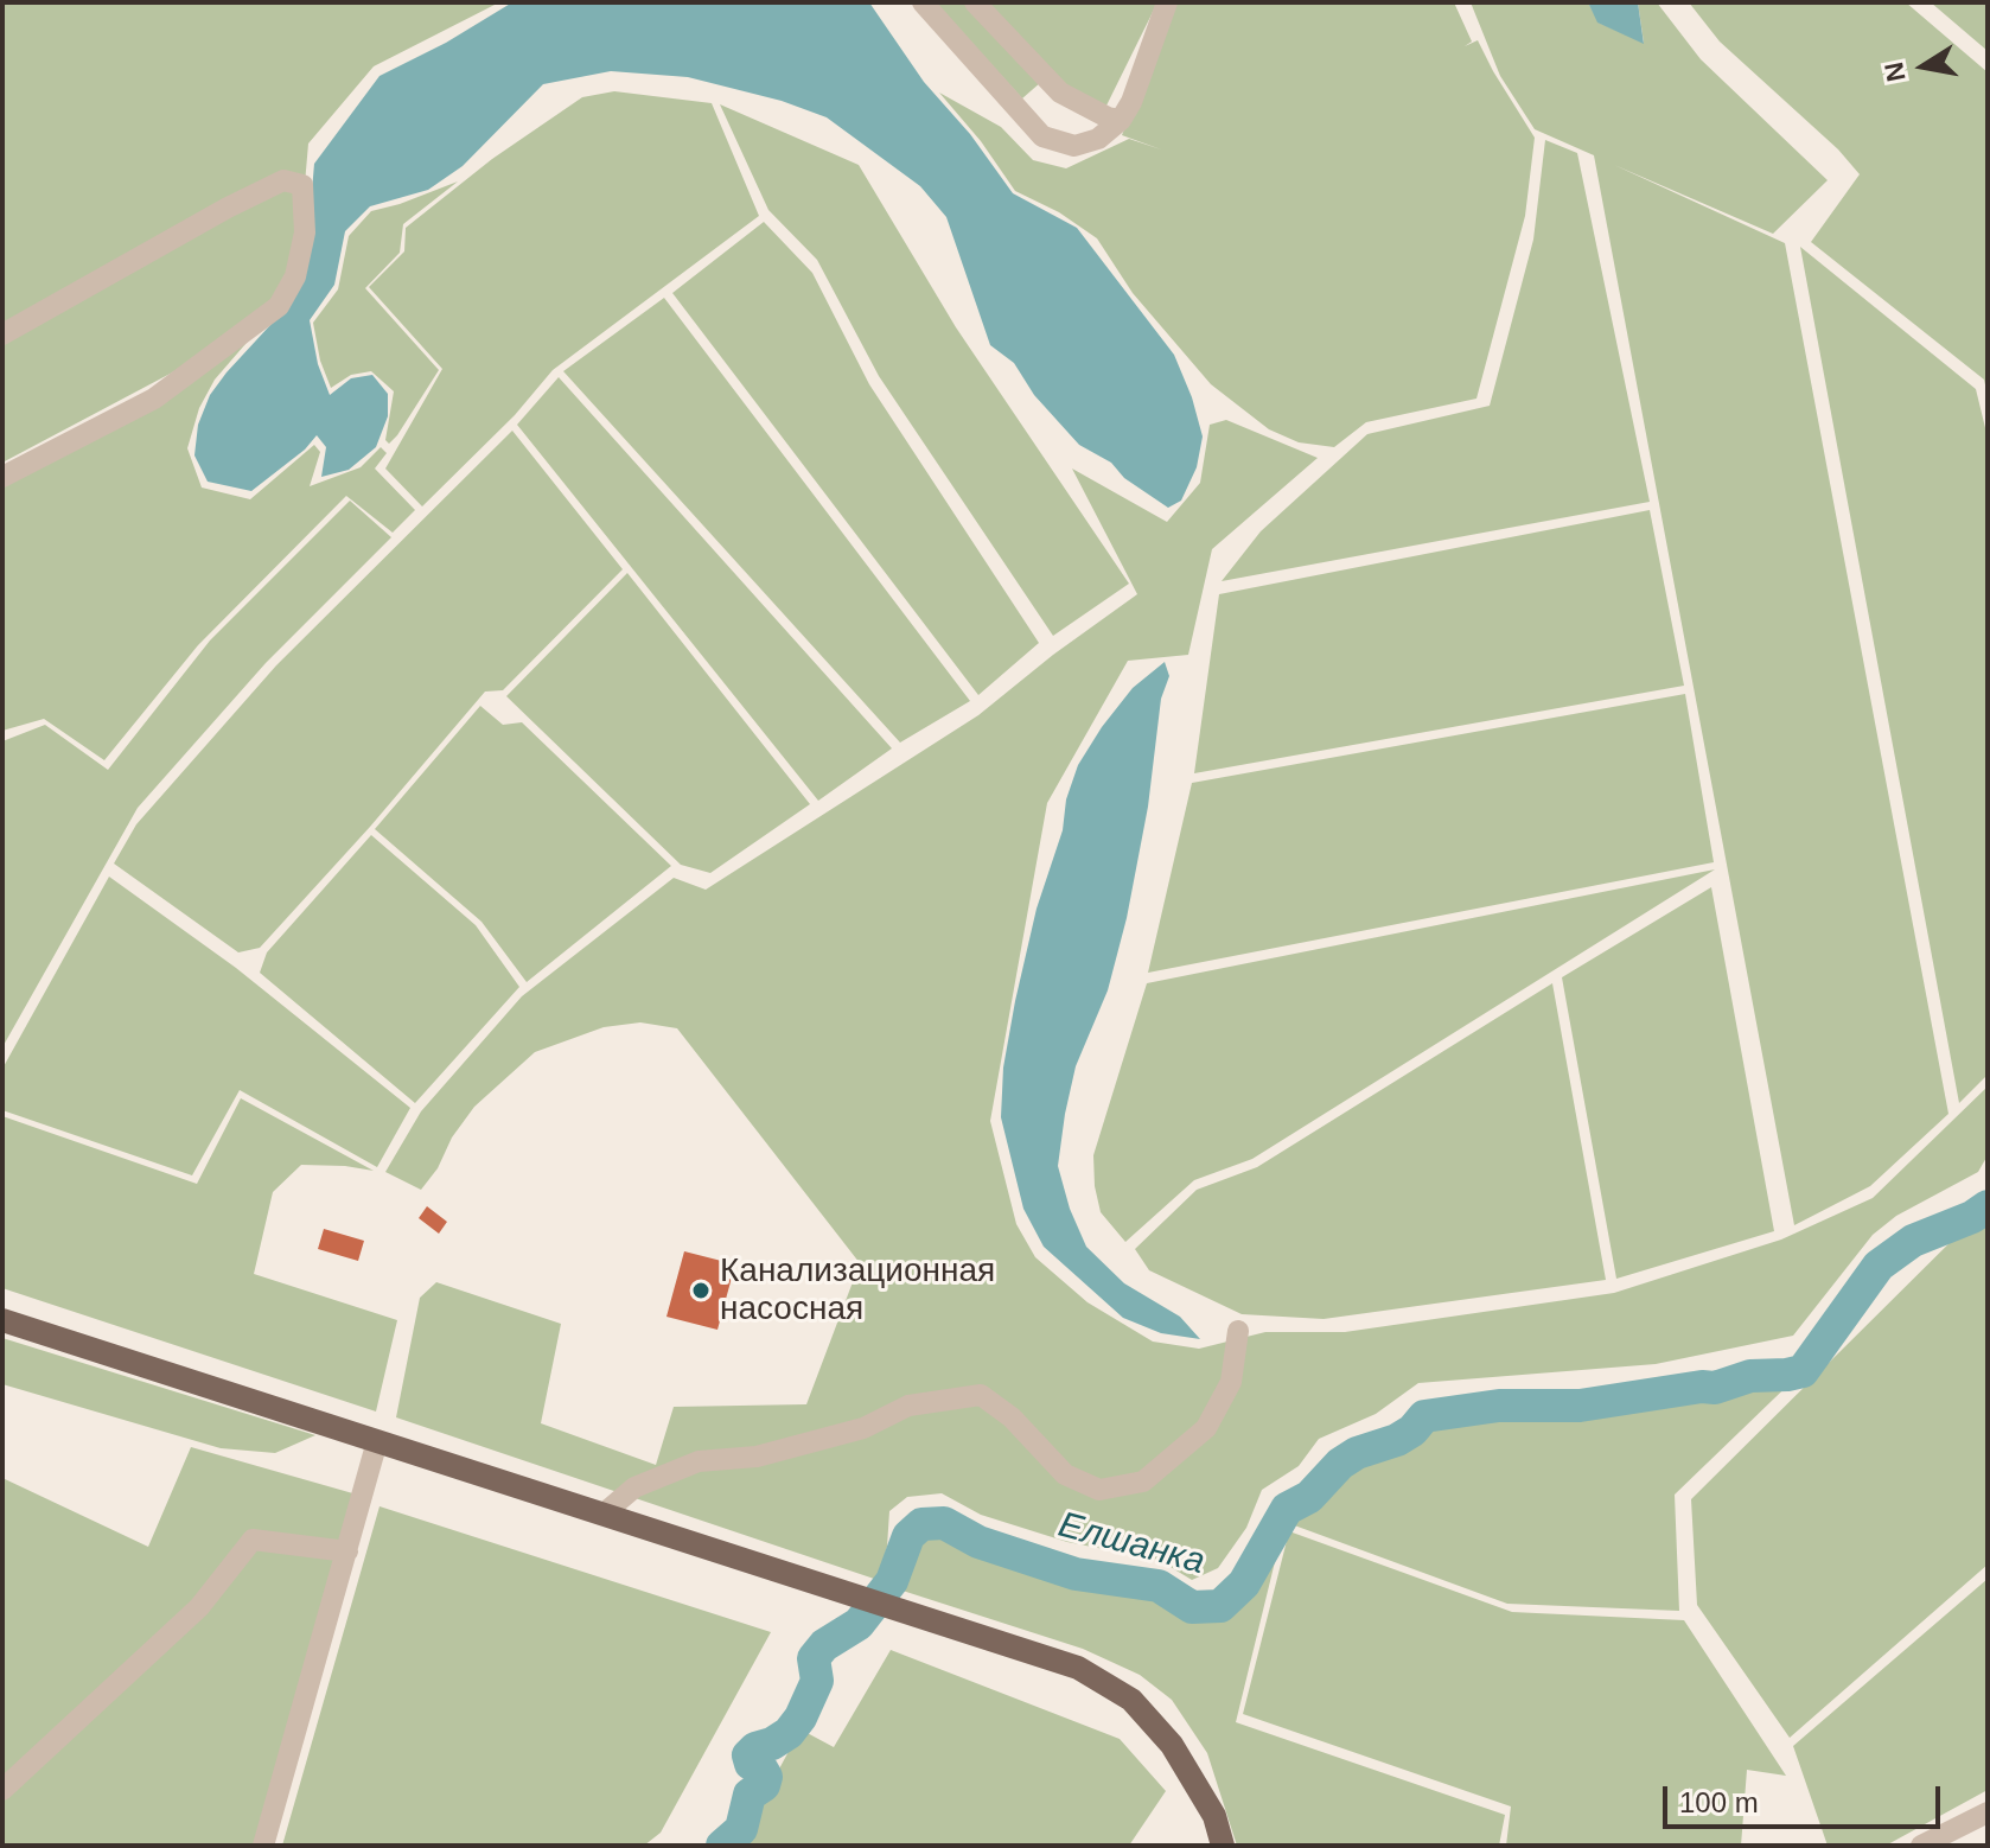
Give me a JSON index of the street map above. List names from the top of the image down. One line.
{"water":["Елшанка"],"places":["Канализационная насосная"],"scale_bar":"100 m","north":"left"}
